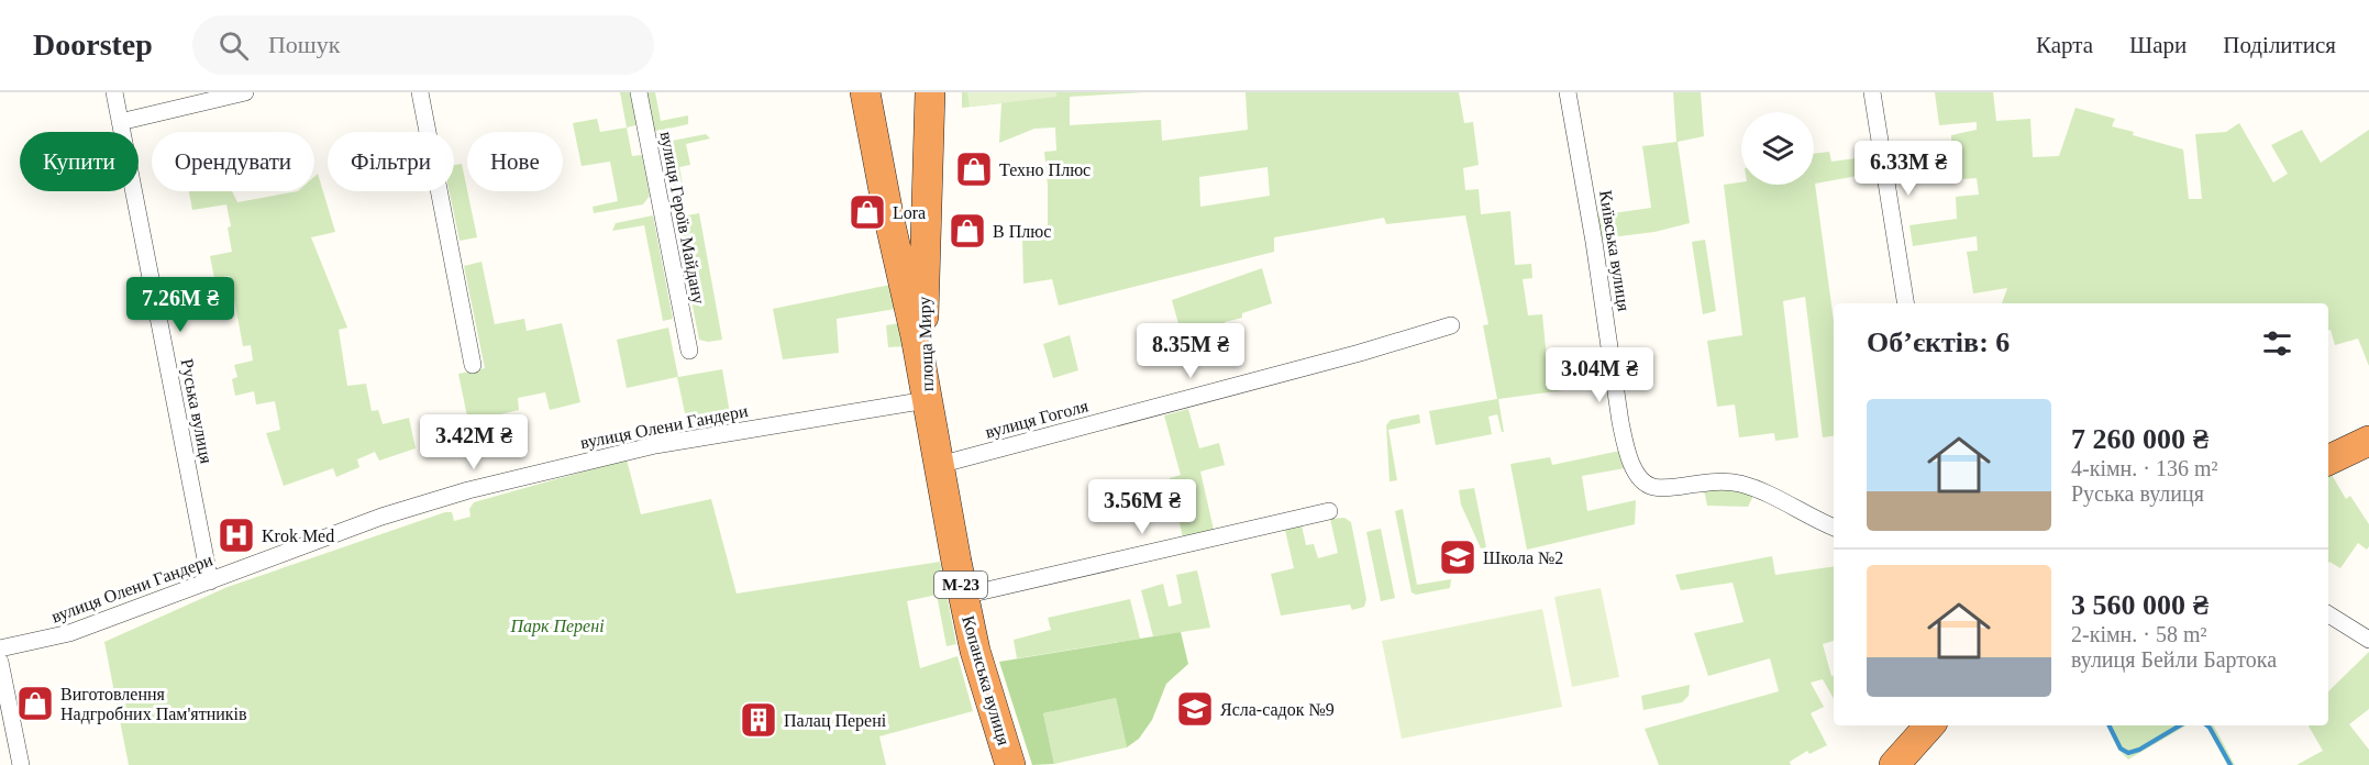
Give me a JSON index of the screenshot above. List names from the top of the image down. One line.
{"streets":{"highway":["площа Миру","М-23","Копанська вулиця"],"street":["вулиця Героїв Майдану","Київська вулиця","Руська вулиця","вулиця Гоголя","вулиця Олени Гандери"]},"crossings":[["площа Миру","вулиця Олени Гандери"],["площа Миру","Копанська вулиця"],["Руська вулиця","вулиця Олени Гандери"],["вулиця Гоголя","Копанська вулиця"],["вулиця Олени Гандери","Копанська вулиця"]],"parks":["Парк Перені"],"places":{"shop":["Техно Плюс","Lora","В Плюс","Виготовлення Надгробних Пам'ятників"],"hospital":["Krok Med"],"school or university":["Школа №2","Ясла-садок №9"],"building":["Палац Перені"]},"page":{"header":"Doorstep","search":"Пошук","nav":["Карта","Шари","Поділитися"],"chip":["Купити","Орендувати","Фільтри","Нове"],"price":["6.33M ₴","7.26M ₴","8.35M ₴","3.04M ₴","3.42M ₴","3.56M ₴"],"heading":"Об’єктів: 6","list":[{"name":"7 260 000 ₴","note":"4-кімн. · 136 m² · Руська вулиця"},{"name":"3 560 000 ₴","note":"2-кімн. · 58 m² · вулиця Бейли Бартока"}]}}
